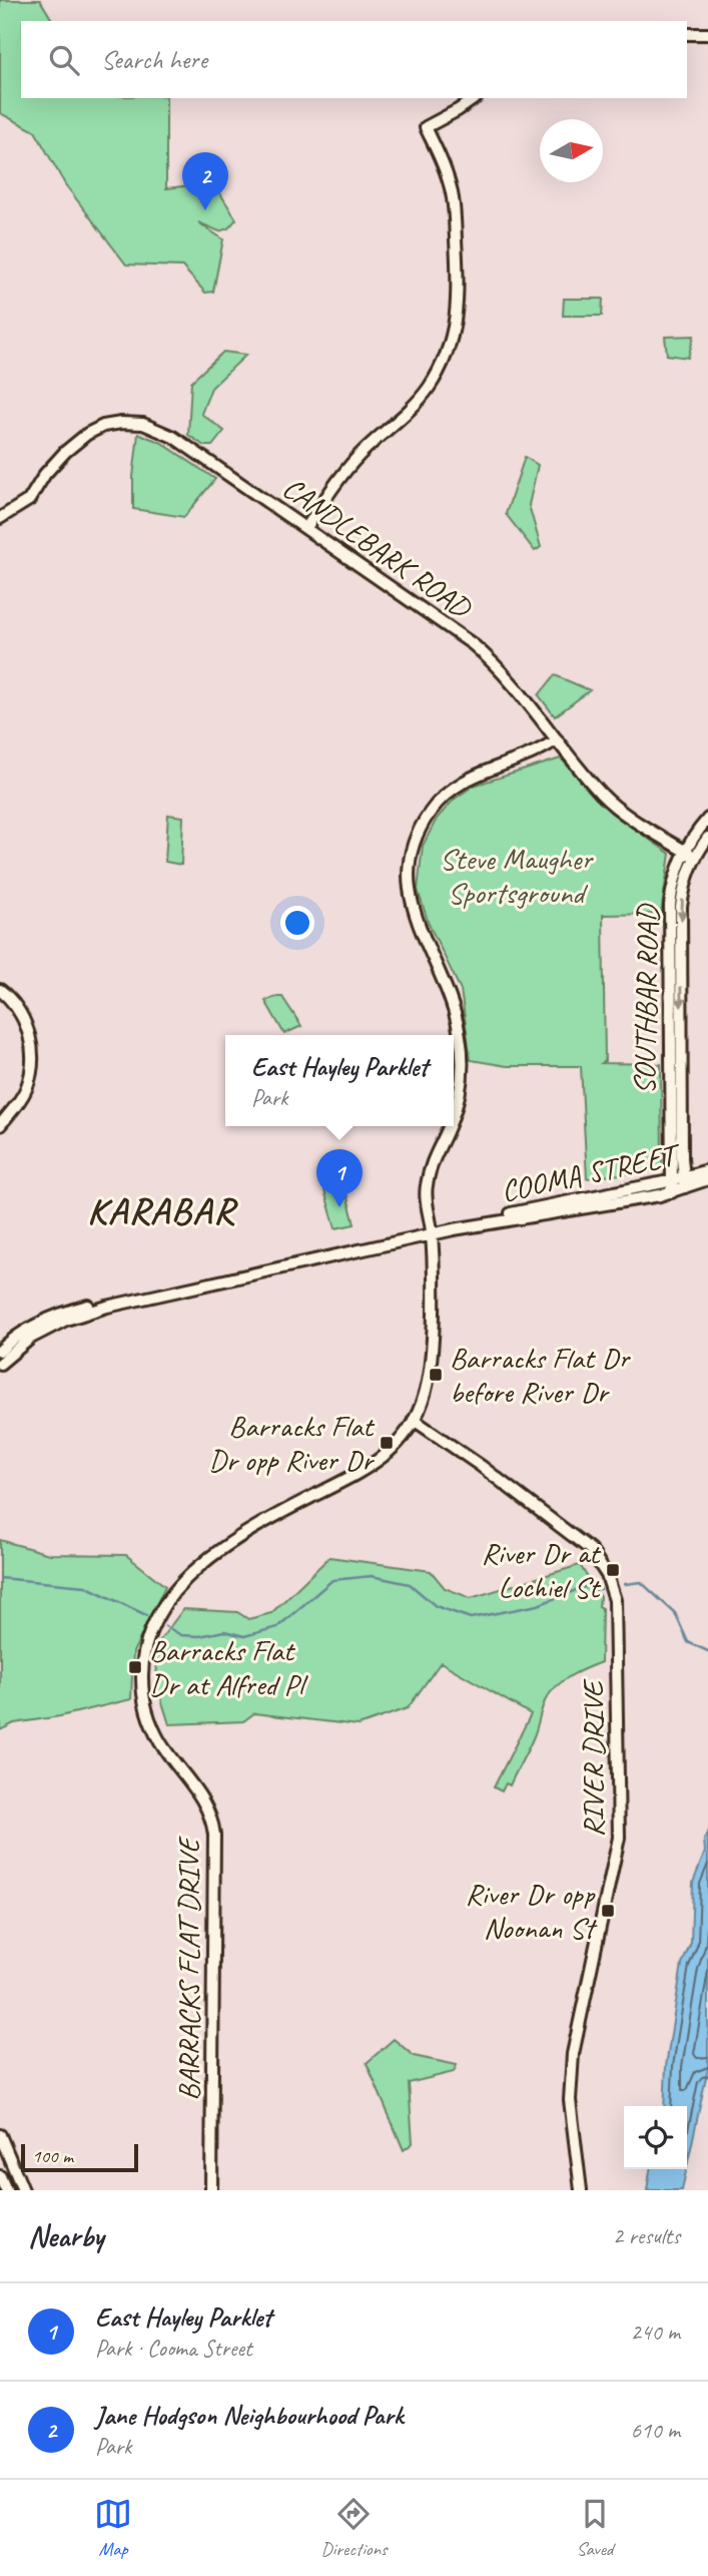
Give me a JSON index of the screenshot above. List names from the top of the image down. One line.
{"streets":{"street":["CANDLEBARK ROAD","SOUTHBAR ROAD","COOMA STREET","RIVER DRIVE","BARRACKS FLAT DRIVE"]},"crossings":[["CANDLEBARK ROAD","SOUTHBAR ROAD"],["CANDLEBARK ROAD","BARRACKS FLAT DRIVE"],["SOUTHBAR ROAD","COOMA STREET"],["COOMA STREET","BARRACKS FLAT DRIVE"],["RIVER DRIVE","BARRACKS FLAT DRIVE"]],"districts":["KARABAR"],"parks":["Steve Maugher Sportsground"],"places":{"transit":["Barracks Flat Dr before River Dr","Barracks Flat Dr opp River Dr","River Dr at Lochiel St","Barracks Flat Dr at Alfred Pl","River Dr opp Noonan St"]},"scale_bar":"100 m","north":"right","page":{"search":"Search here","pins":["2","1"],"popup":["East Hayley Parklet","Park"],"scale":"100 m","heading":["Nearby","2 results"],"list":[{"mark":"1","name":"East Hayley Parklet","note":"Park · Cooma Street","value":"240 m"},{"mark":"2","name":"Jane Hodgson Neighbourhood Park","note":"Park","value":"610 m"}],"nav":["Map","Directions","Saved"]}}
